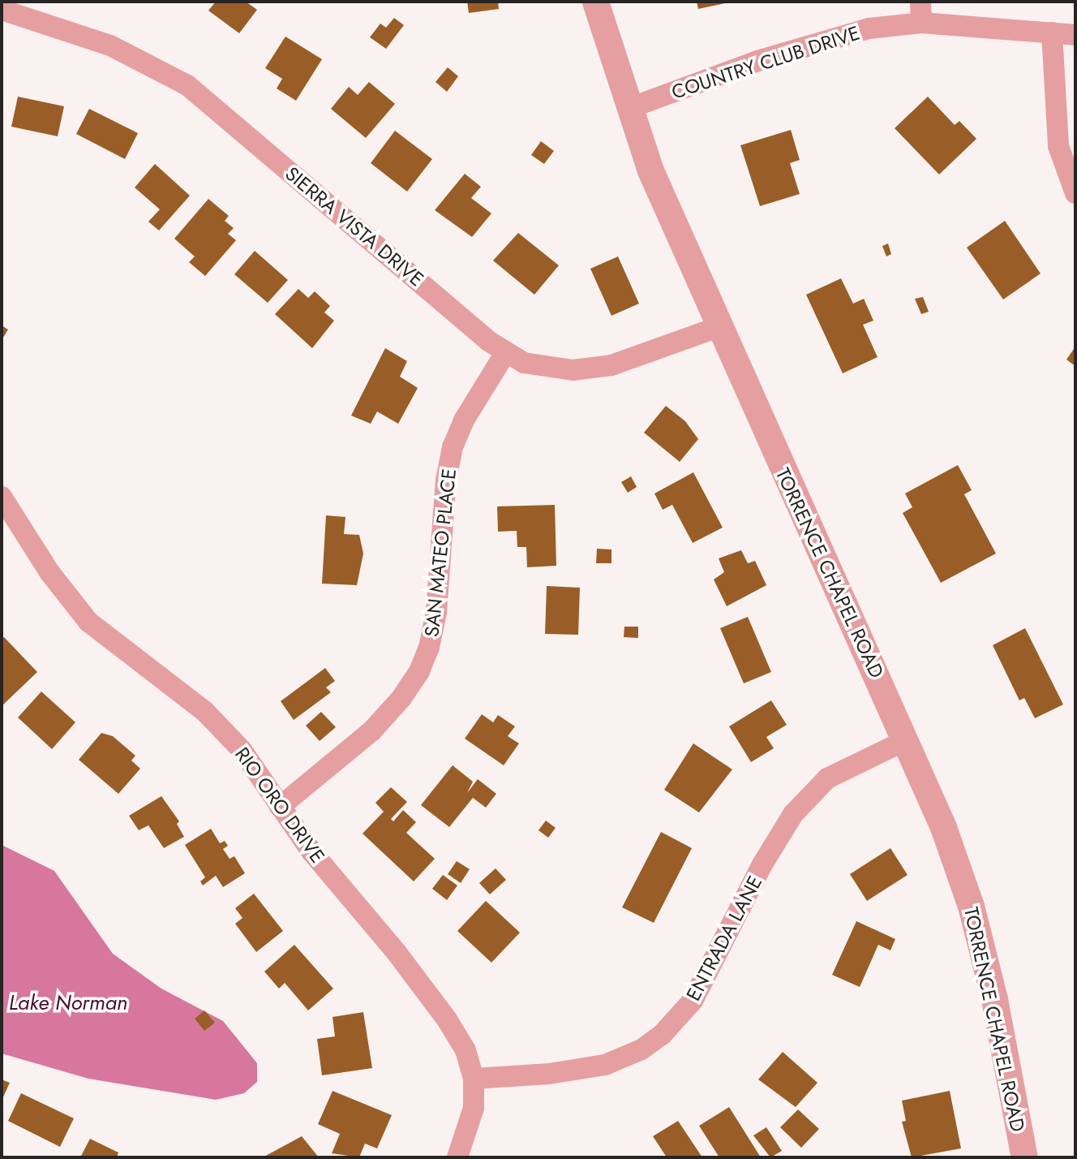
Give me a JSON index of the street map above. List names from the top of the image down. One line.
{"streets":{"street":["COUNTRY CLUB DRIVE","SIERRA VISTA DRIVE","SAN MATEO PLACE","TORRENCE CHAPEL ROAD","RIO ORO DRIVE","ENTRADA LANE"]},"crossings":[["COUNTRY CLUB DRIVE","TORRENCE CHAPEL ROAD"],["SIERRA VISTA DRIVE","SAN MATEO PLACE"],["SIERRA VISTA DRIVE","TORRENCE CHAPEL ROAD"],["SAN MATEO PLACE","RIO ORO DRIVE"],["TORRENCE CHAPEL ROAD","ENTRADA LANE"],["RIO ORO DRIVE","ENTRADA LANE"]],"water":["Lake Norman"]}
